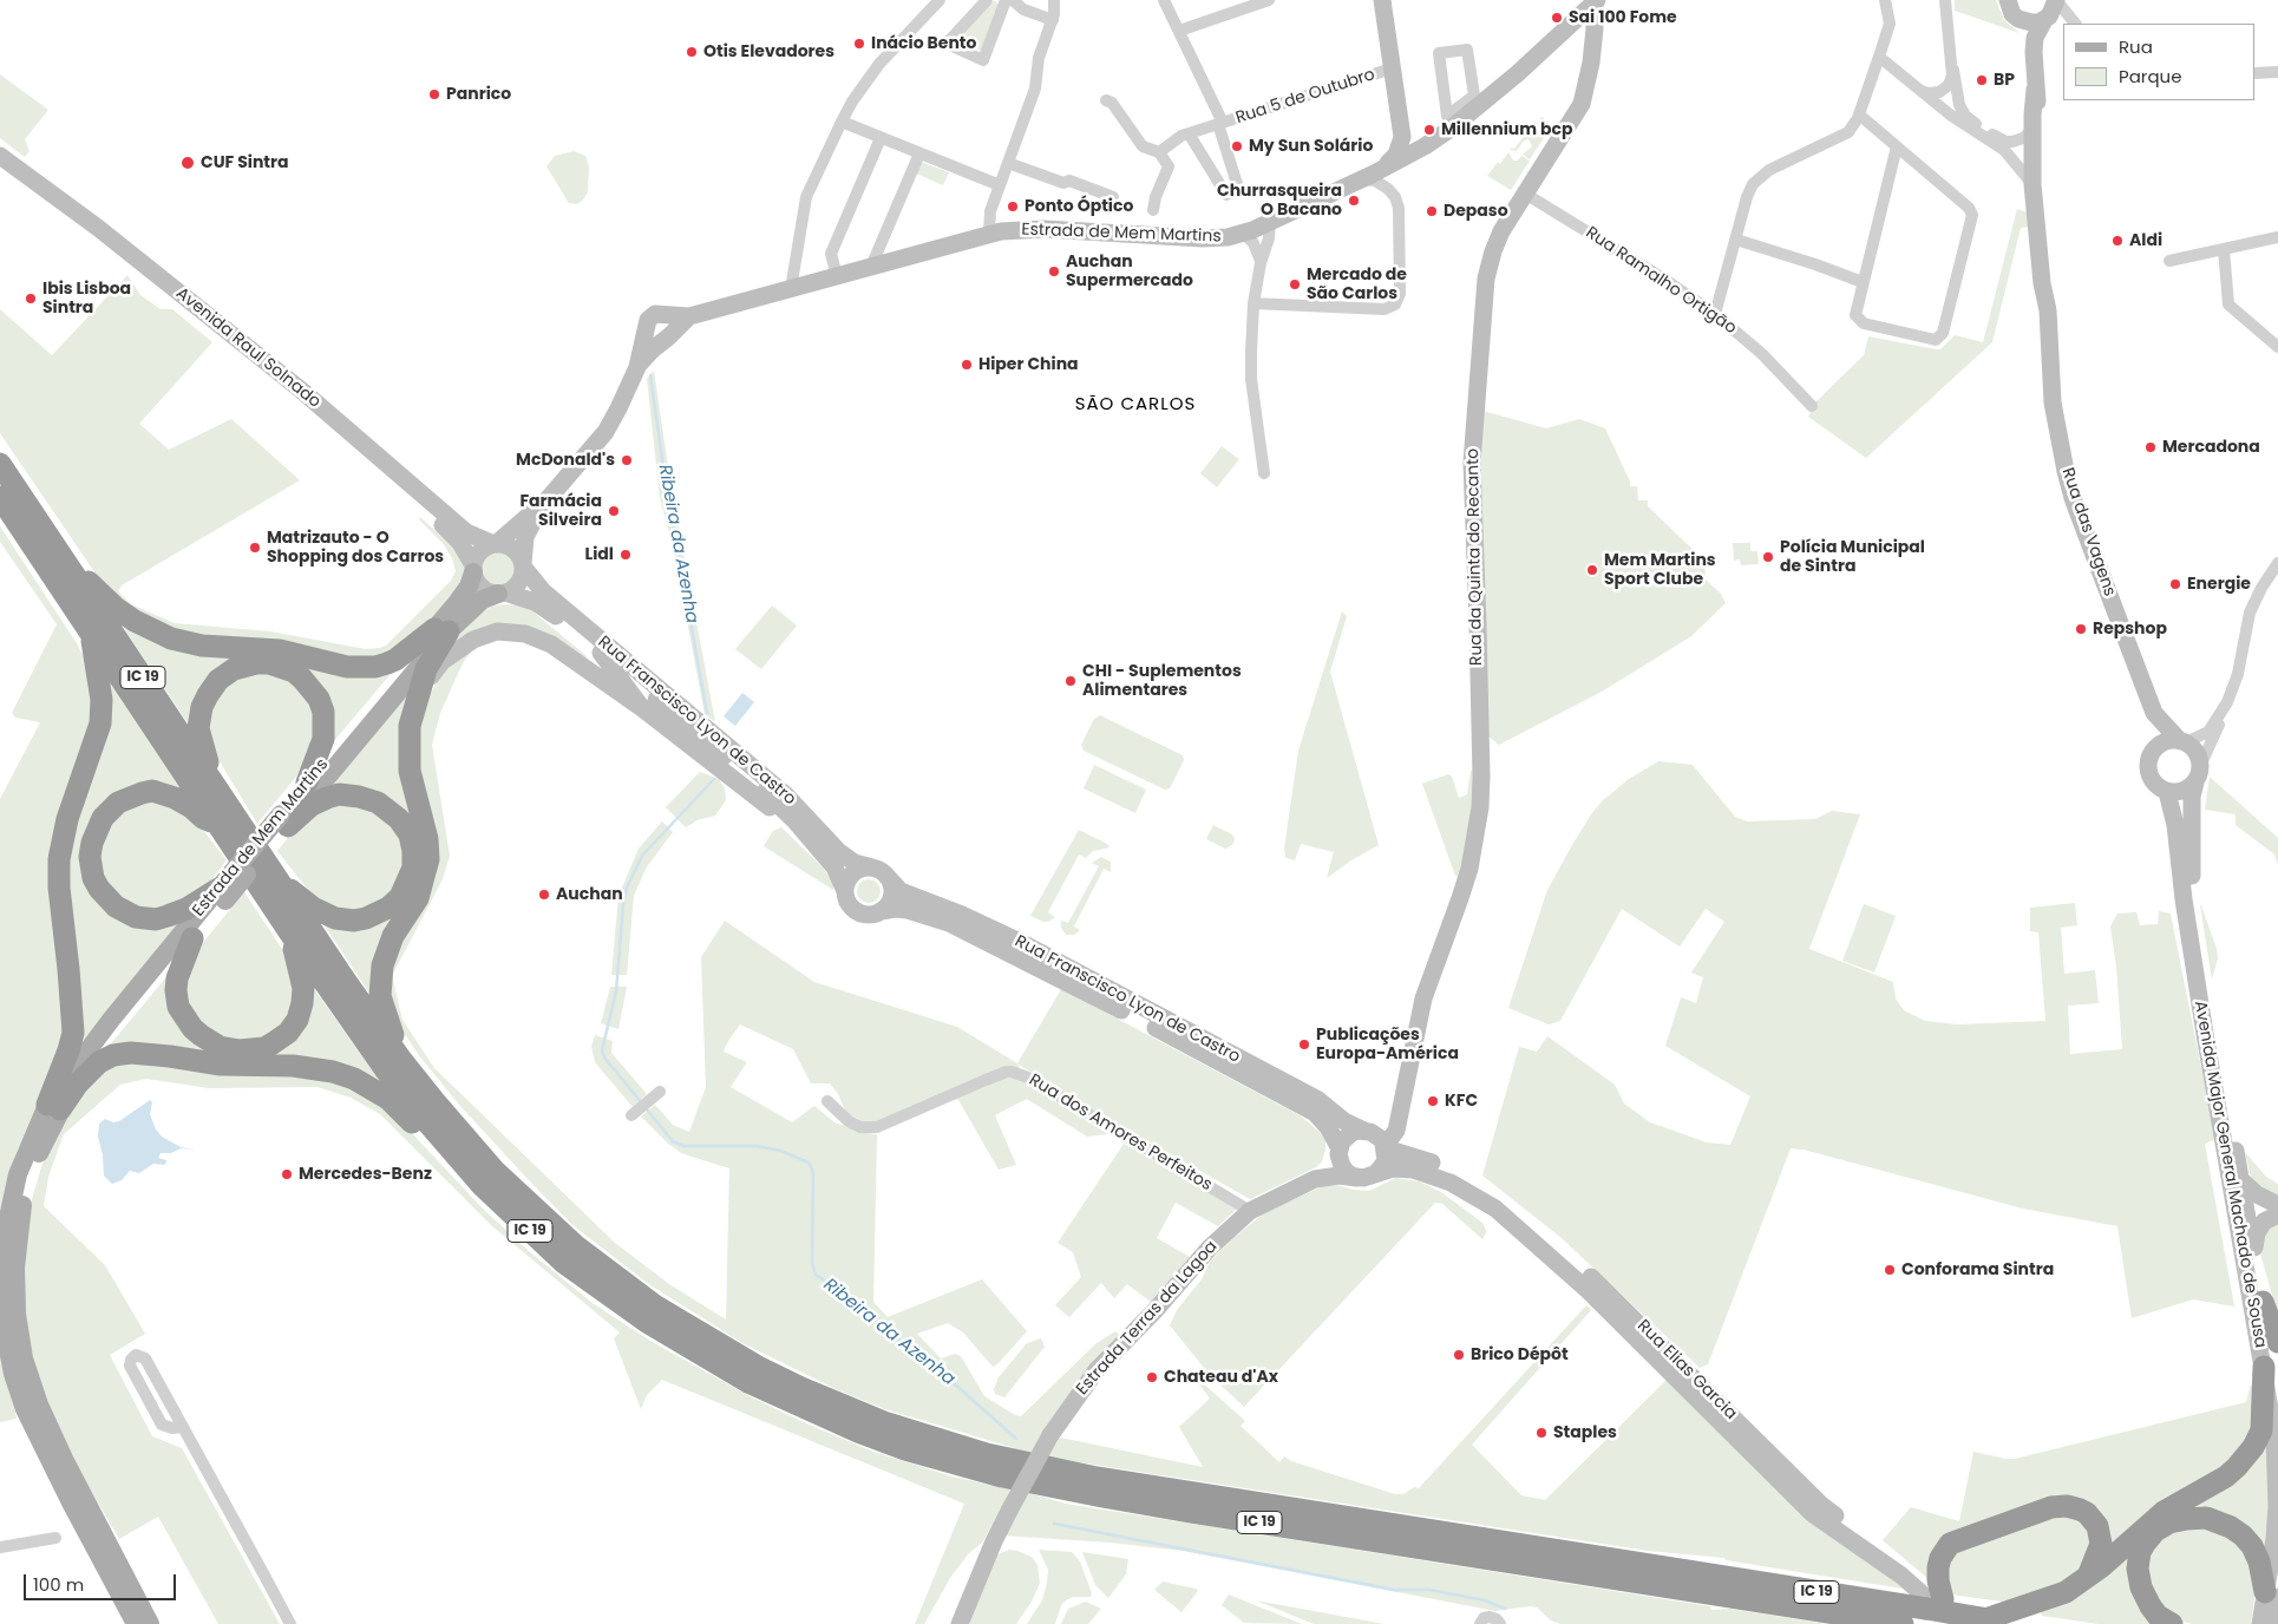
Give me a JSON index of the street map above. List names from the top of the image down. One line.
{"streets":{"highway":["IC 19"],"main road":["Estrada de Mem Martins"],"street":["Rua 5 de Outubro","Rua Ramalho Ortigão","Avenida Raul Solnado","Rua das Vagens","Rua da Quinta do Recanto","Rua Franscisco Lyon de Castro","Rua dos Amores Perfeitos","Avenida Major General Machado de Sousa","Estrada Terras da Lagoa","Rua Elias Garcia"]},"crossings":[["Estrada de Mem Martins","Avenida Raul Solnado"],["Estrada de Mem Martins","Rua da Quinta do Recanto"],["Estrada de Mem Martins","Rua Franscisco Lyon de Castro"],["Rua Ramalho Ortigão","Rua da Quinta do Recanto"],["Avenida Raul Solnado","Rua Franscisco Lyon de Castro"],["IC 19","Rua Elias Garcia"],["Rua Franscisco Lyon de Castro","Estrada Terras da Lagoa"],["Rua Franscisco Lyon de Castro","Rua Elias Garcia"],["Rua dos Amores Perfeitos","Estrada Terras da Lagoa"],["Estrada Terras da Lagoa","Rua Elias Garcia"]],"districts":["SÃO CARLOS"],"water":["Ribeira da Azenha"],"places":["Sai 100 Fome","Inácio Bento","Otis Elevadores","BP","Panrico","Millennium bcp","My Sun Solário","CUF Sintra","Churrasqueira O Bacano","Ponto Óptico","Depaso","Aldi","Auchan Supermercado","Mercado de São Carlos","Ibis Lisboa Sintra","Hiper China","Mercadona","McDonald's","Farmácia Silveira","Matrizauto - O Shopping dos Carros","Lidl","Polícia Municipal de Sintra","Mem Martins Sport Clube","Energie","Repshop","CHI - Suplementos Alimentares","Auchan","Publicações Europa-América","KFC","Mercedes-Benz","Conforama Sintra","Brico Dépôt","Chateau d'Ax","Staples"],"legend":["Rua","Parque"],"scale_bar":"100 m"}
